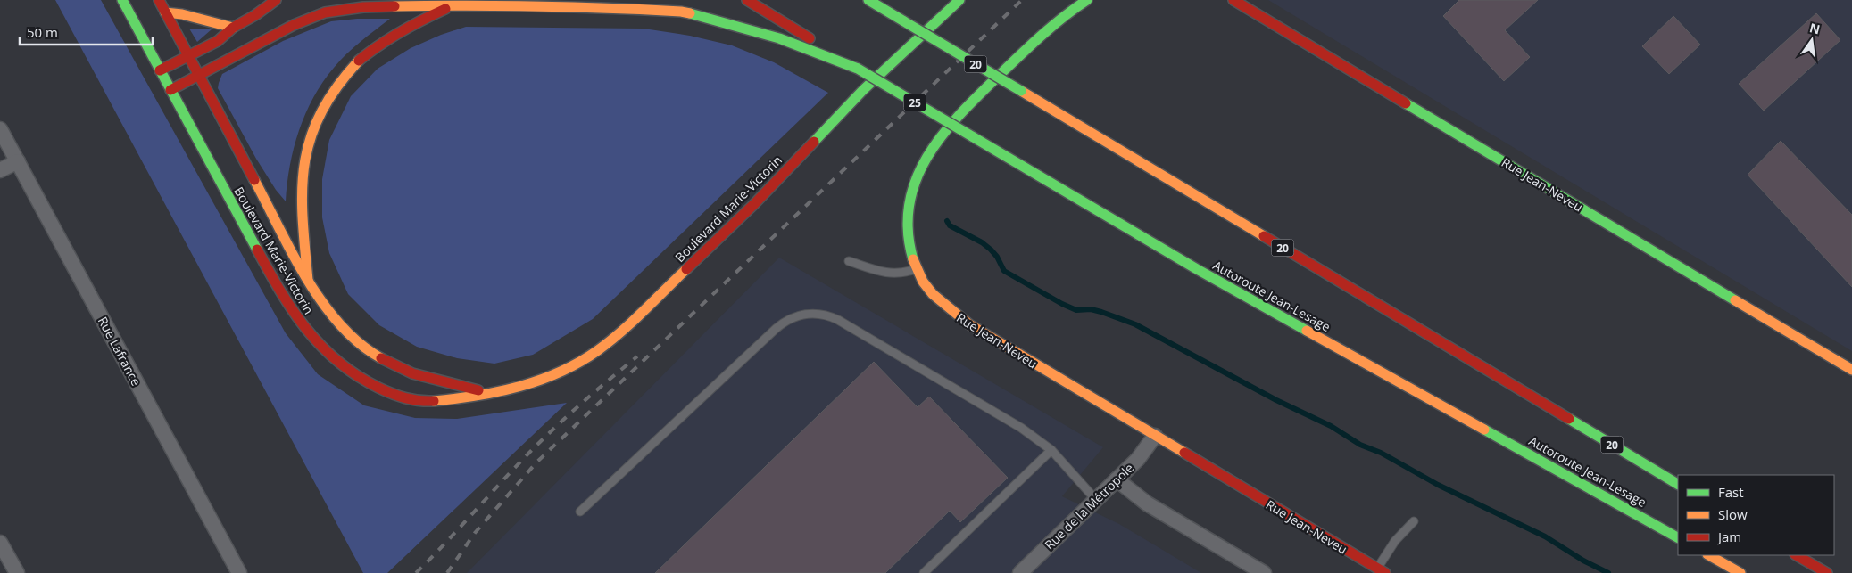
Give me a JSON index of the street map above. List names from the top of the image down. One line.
{"streets":{"main road":["20","25","Rue Jean-Neveu","Boulevard Marie-Victorin","Autoroute Jean-Lesage"],"street":["Rue Lafrance","Rue de la Métropole"]},"crossings":[["25","Autoroute Jean-Lesage"],["Rue Jean-Neveu","Rue de la Métropole"]],"legend":["Fast","Slow","Jam"],"scale_bar":"50 m","north":"top"}
